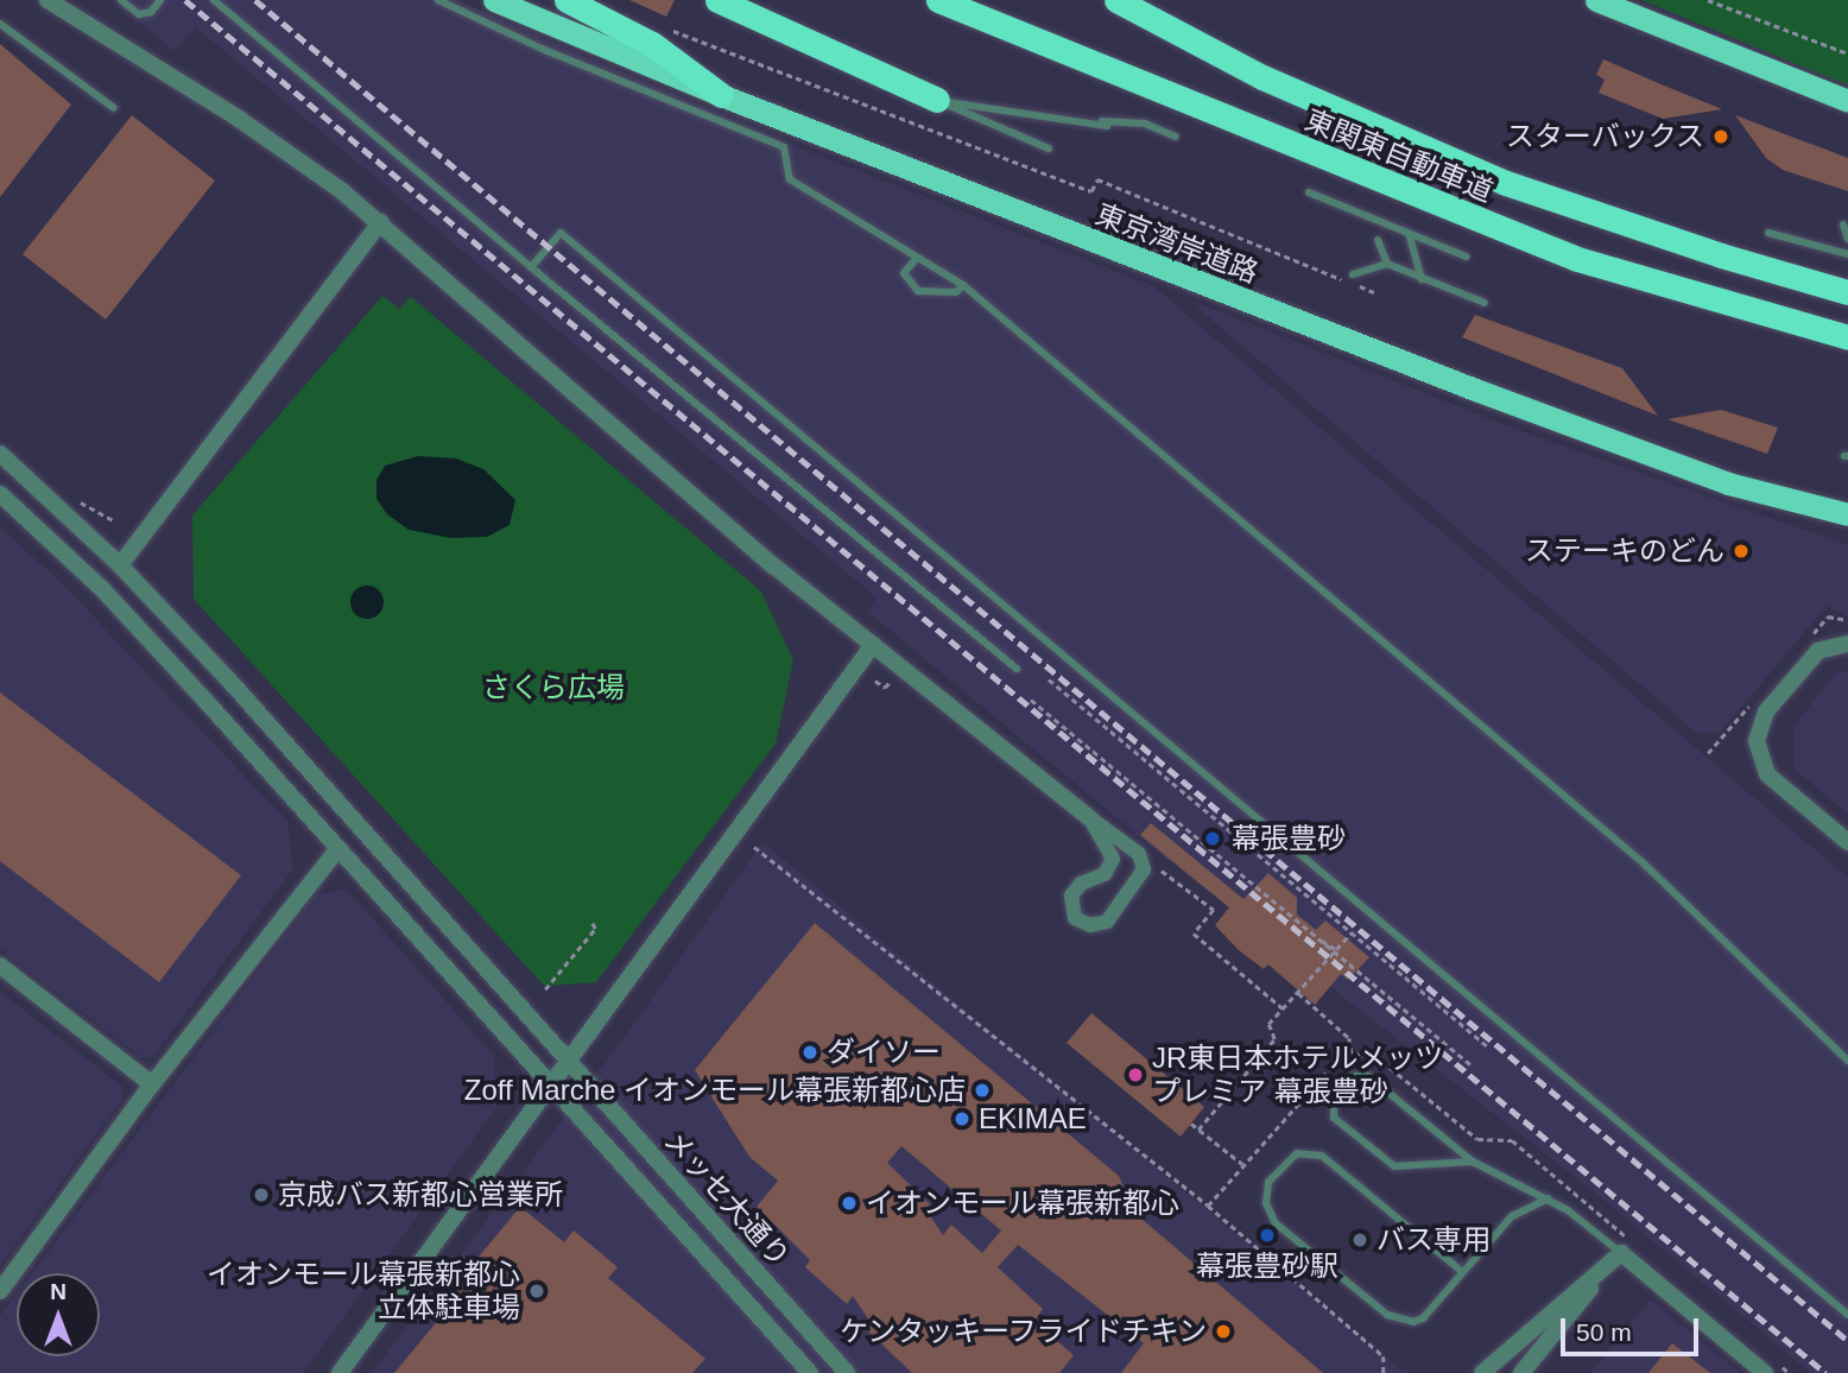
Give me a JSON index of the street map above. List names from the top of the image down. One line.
{"streets":{"highway":["東関東自動車道","東京湾岸道路"],"street":["メッセ大通り"]},"parks":["さくら広場"],"places":["スターバックス","ステーキのどん","幕張豊砂","ダイソー","JR東日本ホテルメッツ プレミア 幕張豊砂","Zoff Marche イオンモール幕張新都心店","EKIMAE","京成バス新都心営業所","イオンモール幕張新都心","幕張豊砂駅","バス専用","イオンモール幕張新都心 立体駐車場","ケンタッキーフライドチキン"],"scale_bar":"50 m","north":"top"}
